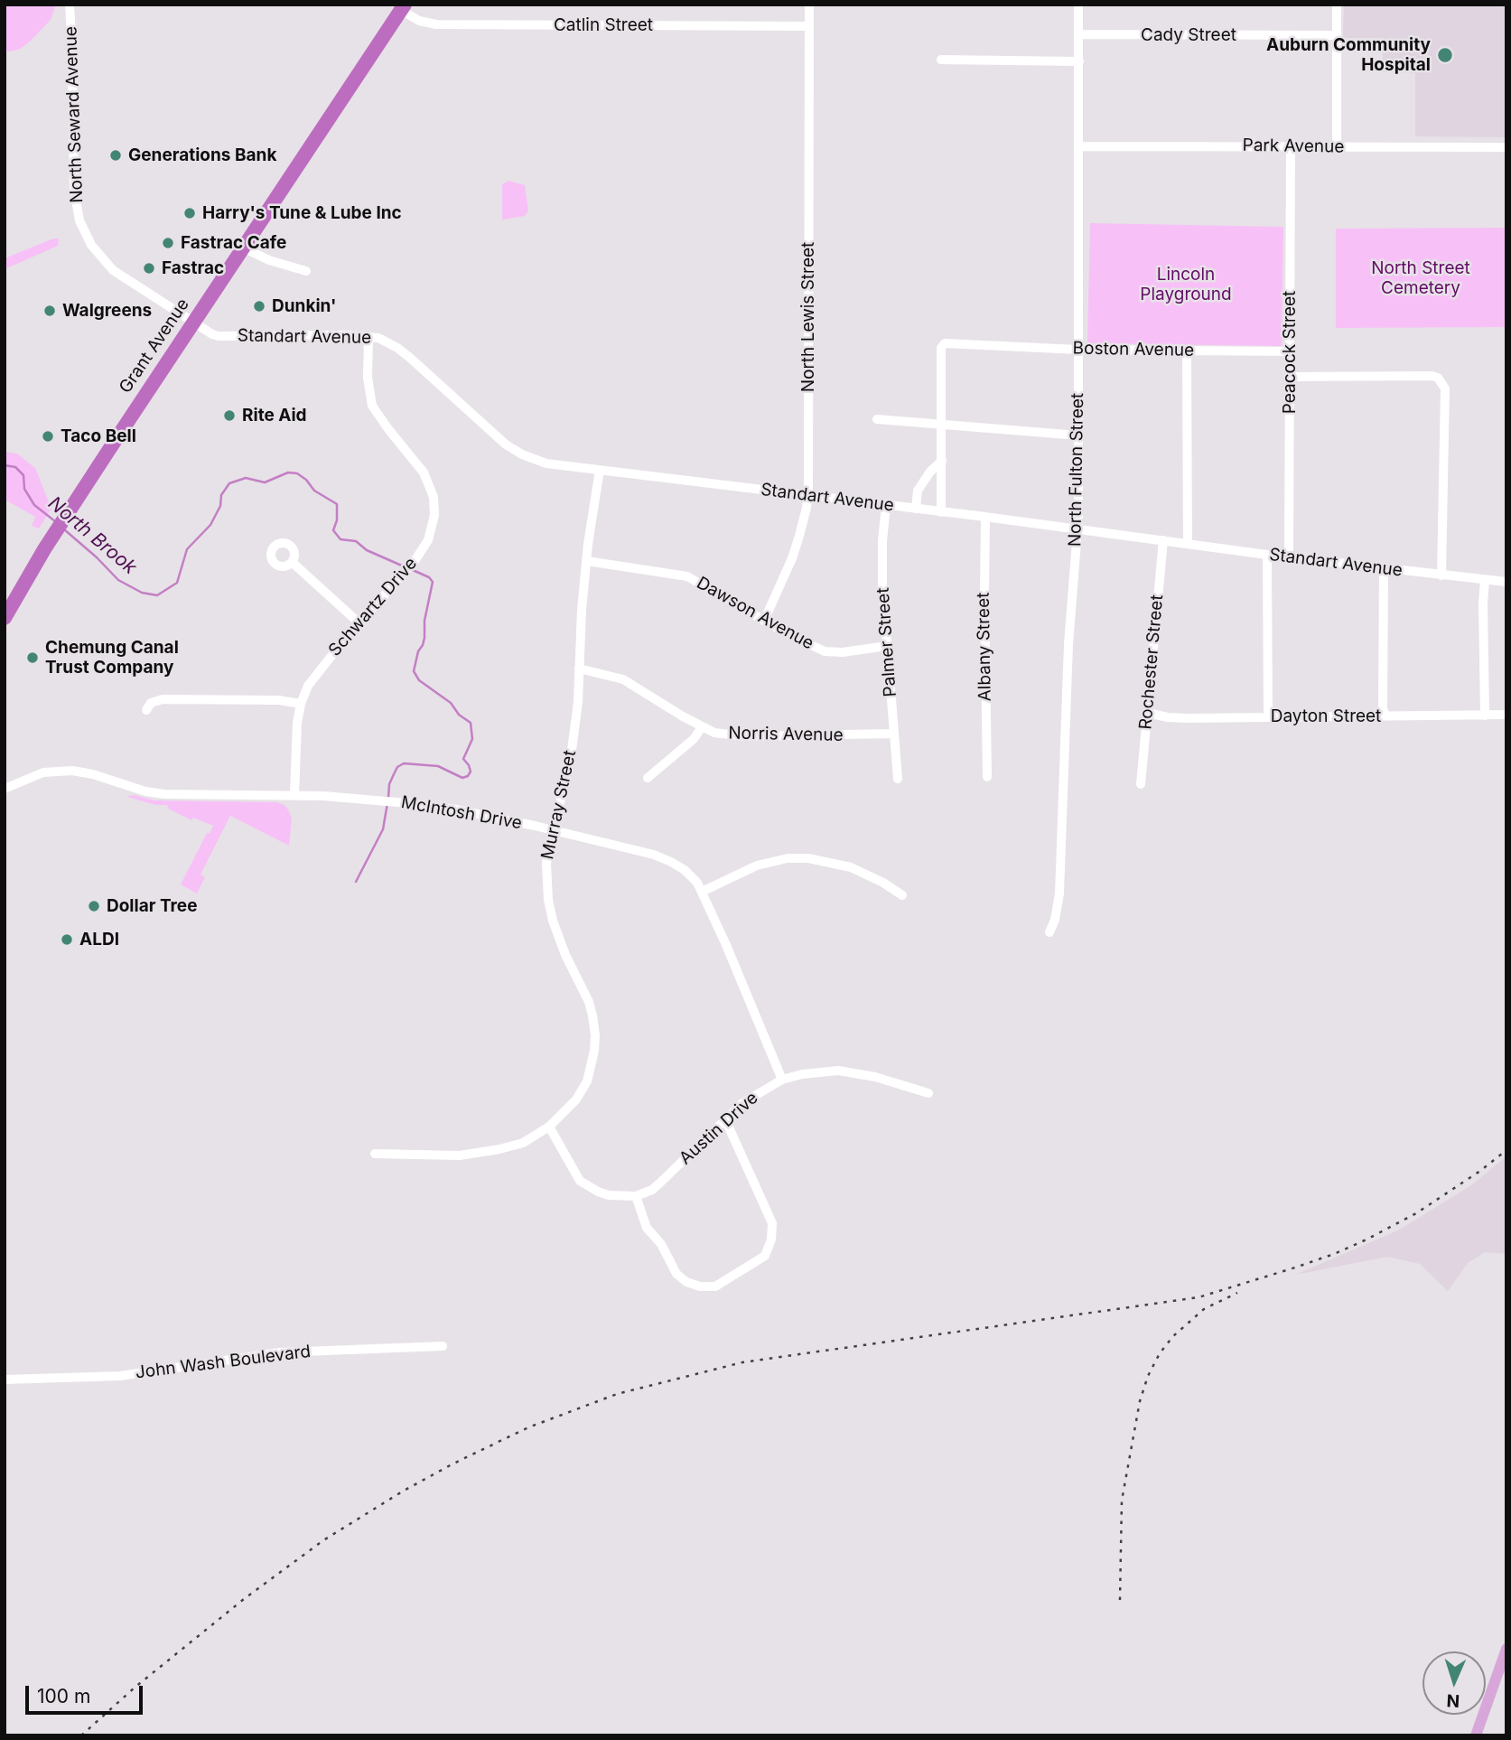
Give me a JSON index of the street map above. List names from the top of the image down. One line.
{"streets":{"highway":["Grant Avenue"],"street":["Catlin Street","Cady Street","North Seward Avenue","Park Avenue","North Lewis Street","Standart Avenue","Boston Avenue","Peacock Street","North Fulton Street","Schwartz Drive","Dawson Avenue","Palmer Street","Albany Street","Rochester Street","Dayton Street","Norris Avenue","Murray Street","McIntosh Drive","Austin Drive","John Wash Boulevard"]},"crossings":[["Catlin Street","North Lewis Street"],["Catlin Street","Grant Avenue"],["Cady Street","North Fulton Street"],["North Seward Avenue","Standart Avenue"],["North Seward Avenue","Grant Avenue"],["Park Avenue","Peacock Street"],["Park Avenue","North Fulton Street"],["North Lewis Street","Standart Avenue"],["North Lewis Street","Dawson Avenue"],["Standart Avenue","Grant Avenue"],["Standart Avenue","Peacock Street"],["Standart Avenue","North Fulton Street"],["Standart Avenue","Schwartz Drive"],["Standart Avenue","Palmer Street"],["Standart Avenue","Albany Street"],["Standart Avenue","Rochester Street"],["Standart Avenue","Murray Street"],["Boston Avenue","Peacock Street"],["Boston Avenue","North Fulton Street"],["Schwartz Drive","McIntosh Drive"],["Dawson Avenue","Palmer Street"],["Dawson Avenue","Murray Street"],["Palmer Street","Norris Avenue"],["Rochester Street","Dayton Street"],["Norris Avenue","Murray Street"],["Murray Street","McIntosh Drive"],["McIntosh Drive","Austin Drive"]],"water":["North Brook"],"parks":["North Street Cemetery","Lincoln Playground"],"places":["Auburn Community Hospital","Generations Bank","Harry's Tune & Lube Inc","Fastrac Cafe","Fastrac","Dunkin'","Walgreens","Rite Aid","Taco Bell","Chemung Canal Trust Company","Dollar Tree","ALDI"],"scale_bar":"100 m","north":"bottom"}
